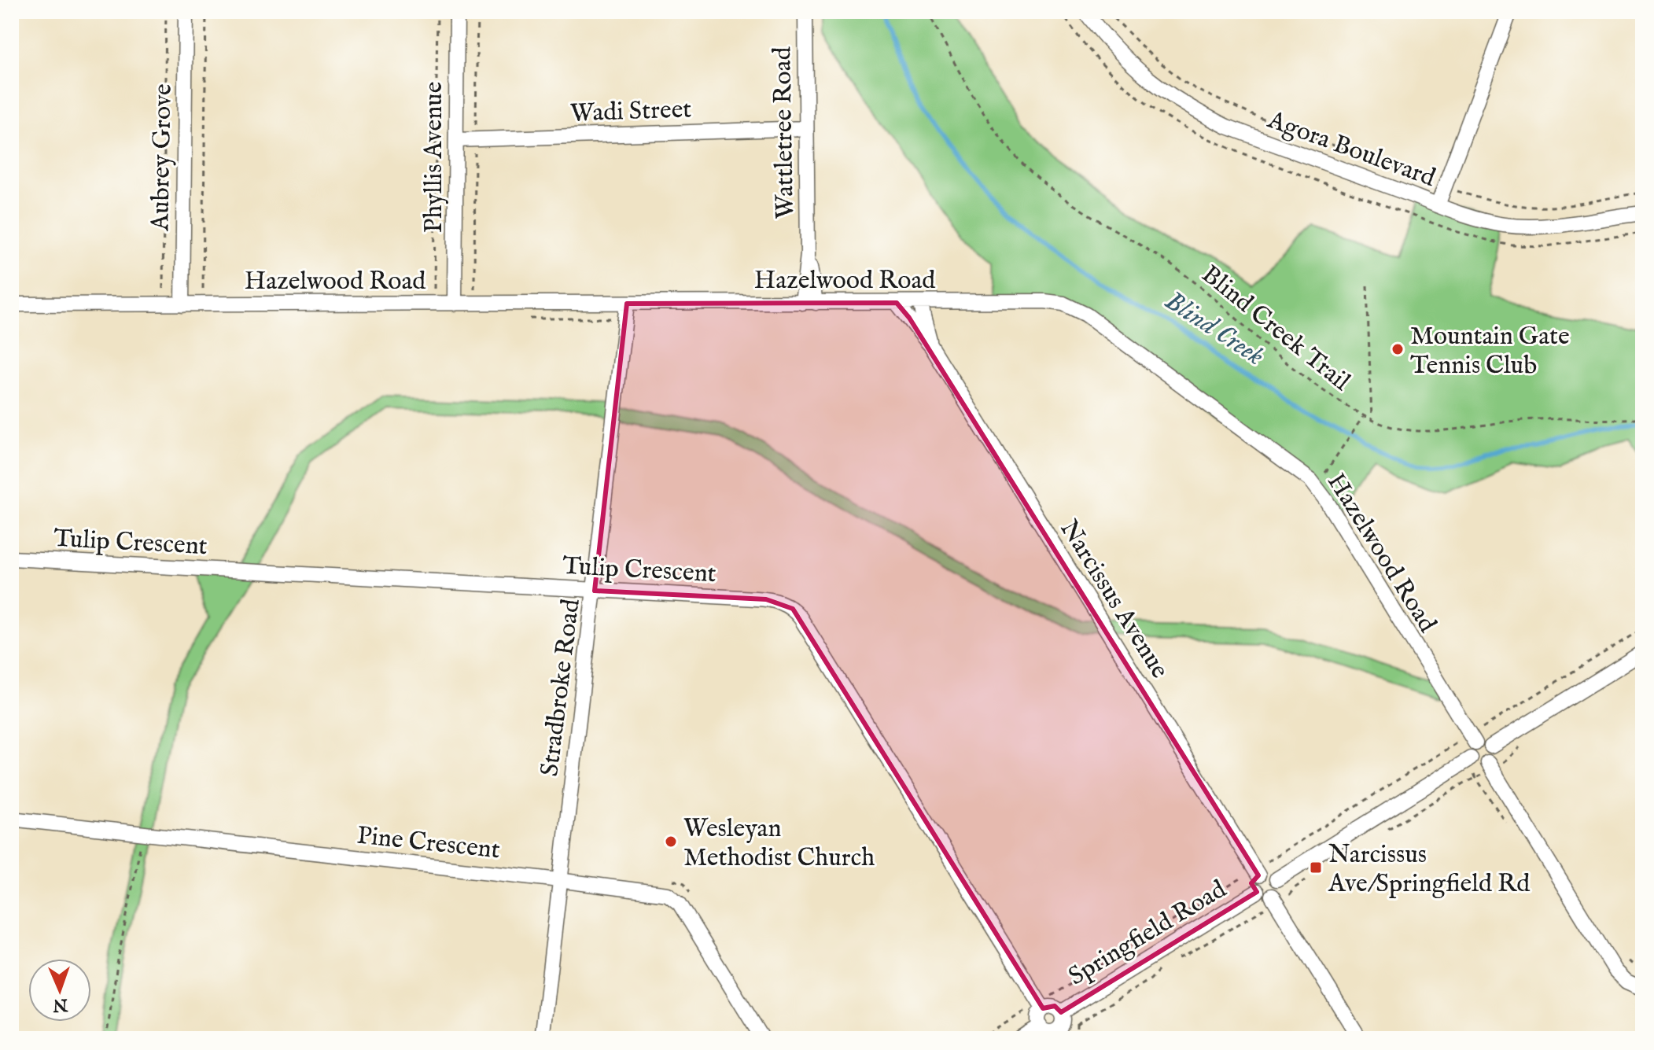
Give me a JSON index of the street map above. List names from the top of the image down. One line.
{"streets":{"street":["Wadi Street","Wattletree Road","Agora Boulevard","Aubrey Grove","Phyllis Avenue","Hazelwood Road","Tulip Crescent","Narcissus Avenue","Stradbroke Road","Pine Crescent","Springfield Road"],"path":["Blind Creek Trail"]},"crossings":[["Wadi Street","Wattletree Road"],["Wadi Street","Phyllis Avenue"],["Wattletree Road","Hazelwood Road"],["Aubrey Grove","Hazelwood Road"],["Phyllis Avenue","Hazelwood Road"],["Hazelwood Road","Narcissus Avenue"],["Hazelwood Road","Stradbroke Road"],["Tulip Crescent","Stradbroke Road"],["Tulip Crescent","Springfield Road"],["Narcissus Avenue","Springfield Road"],["Stradbroke Road","Pine Crescent"]],"water":["Blind Creek"],"places":{"other":["Mountain Gate Tennis Club","Wesleyan Methodist Church"],"transit":["Narcissus Ave/Springfield Rd"]},"north":"bottom"}
